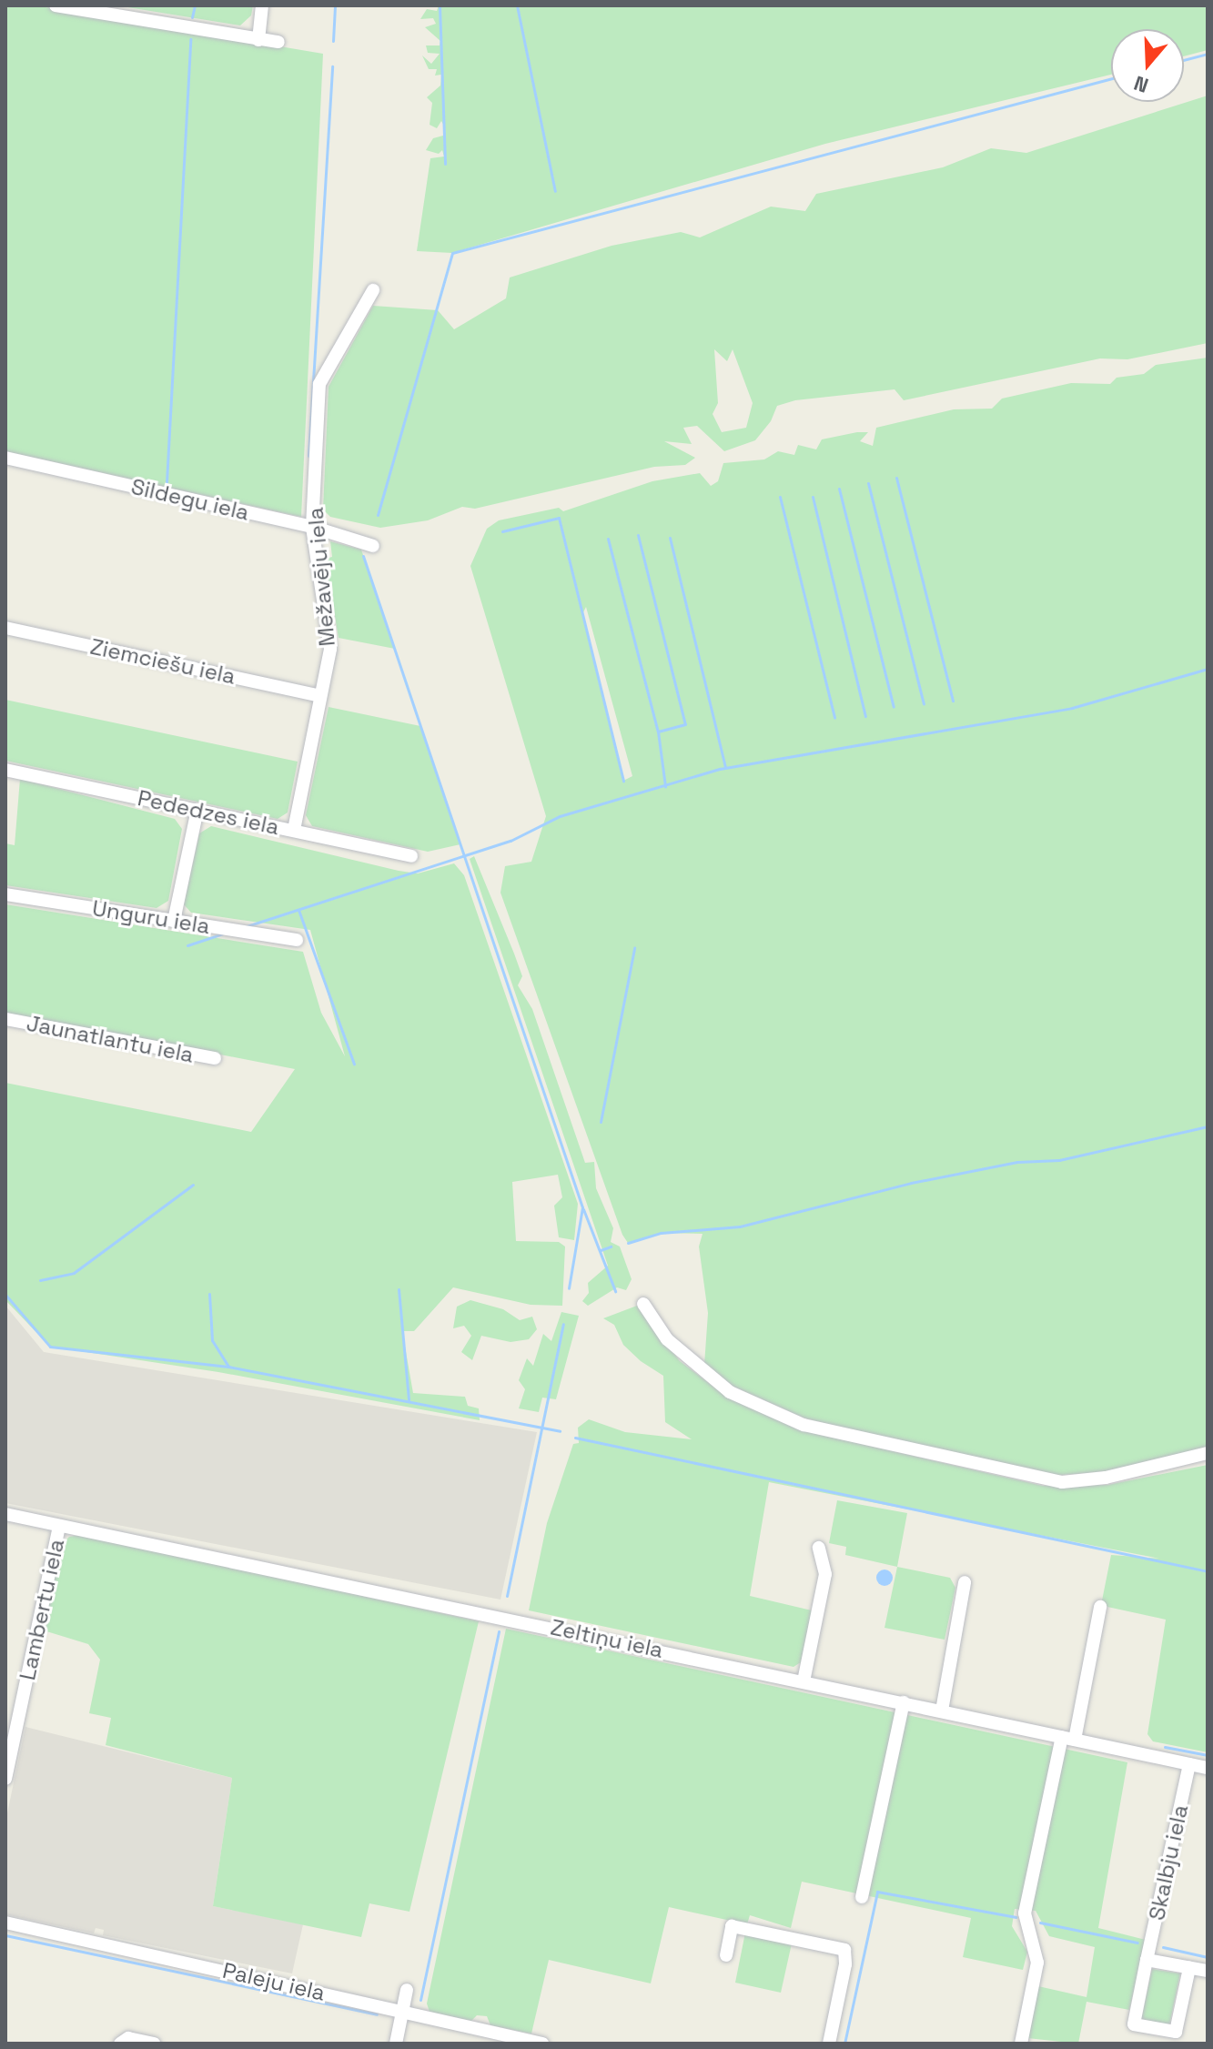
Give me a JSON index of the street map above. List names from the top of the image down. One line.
{"streets":{"street":["Sildegu iela","Mežavēju iela","Ziemciešu iela","Pededzes iela","Unguru iela","Jaunatlantu iela","Lambertu iela","Zeltiņu iela","Skalbju iela","Paleju iela"]},"crossings":[["Sildegu iela","Mežavēju iela"],["Mežavēju iela","Ziemciešu iela"],["Mežavēju iela","Pededzes iela"],["Lambertu iela","Zeltiņu iela"],["Zeltiņu iela","Skalbju iela"]],"north":"bottom"}
